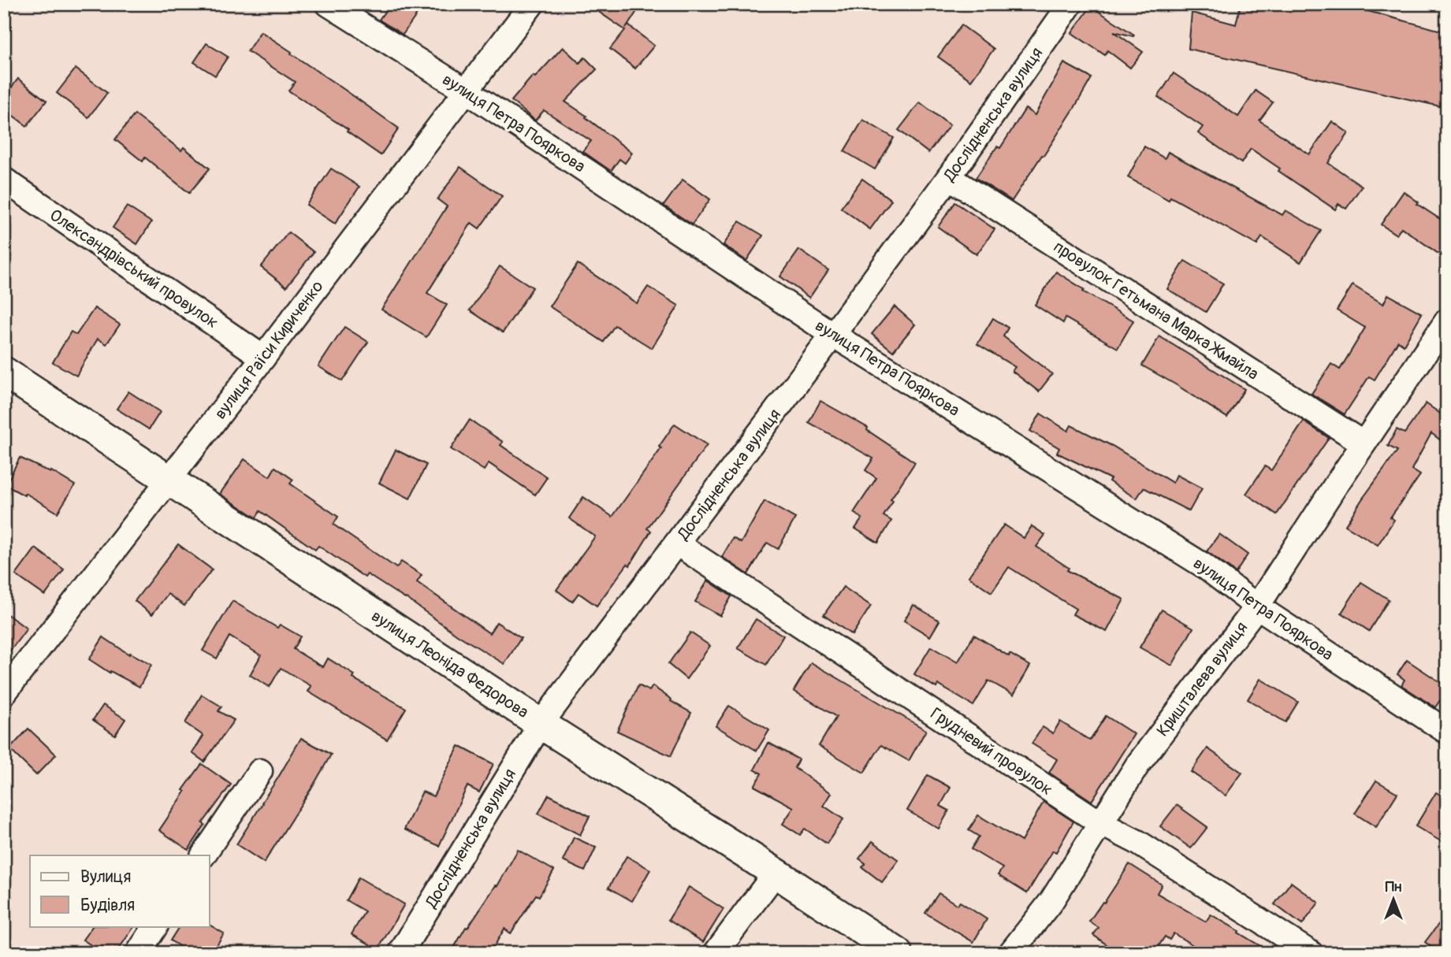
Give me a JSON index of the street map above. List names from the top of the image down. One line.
{"streets":{"street":["Дослідненська вулиця","вулиця Петра Пояркова","Олександрівський провулок","провулок Гетьмана Марка Жмайла","вулиця Раїси Кириченко","вулиця Леоніда Федорова","Кришталева вулиця","Грудневий провулок"]},"crossings":[["Дослідненська вулиця","вулиця Петра Пояркова"],["Дослідненська вулиця","провулок Гетьмана Марка Жмайла"],["Дослідненська вулиця","вулиця Леоніда Федорова"],["Дослідненська вулиця","Грудневий провулок"],["вулиця Петра Пояркова","вулиця Раїси Кириченко"],["вулиця Петра Пояркова","Кришталева вулиця"],["Олександрівський провулок","вулиця Раїси Кириченко"],["провулок Гетьмана Марка Жмайла","Кришталева вулиця"],["вулиця Раїси Кириченко","вулиця Леоніда Федорова"],["Кришталева вулиця","Грудневий провулок"]],"legend":["Вулиця","Будівля"],"north":"top"}
